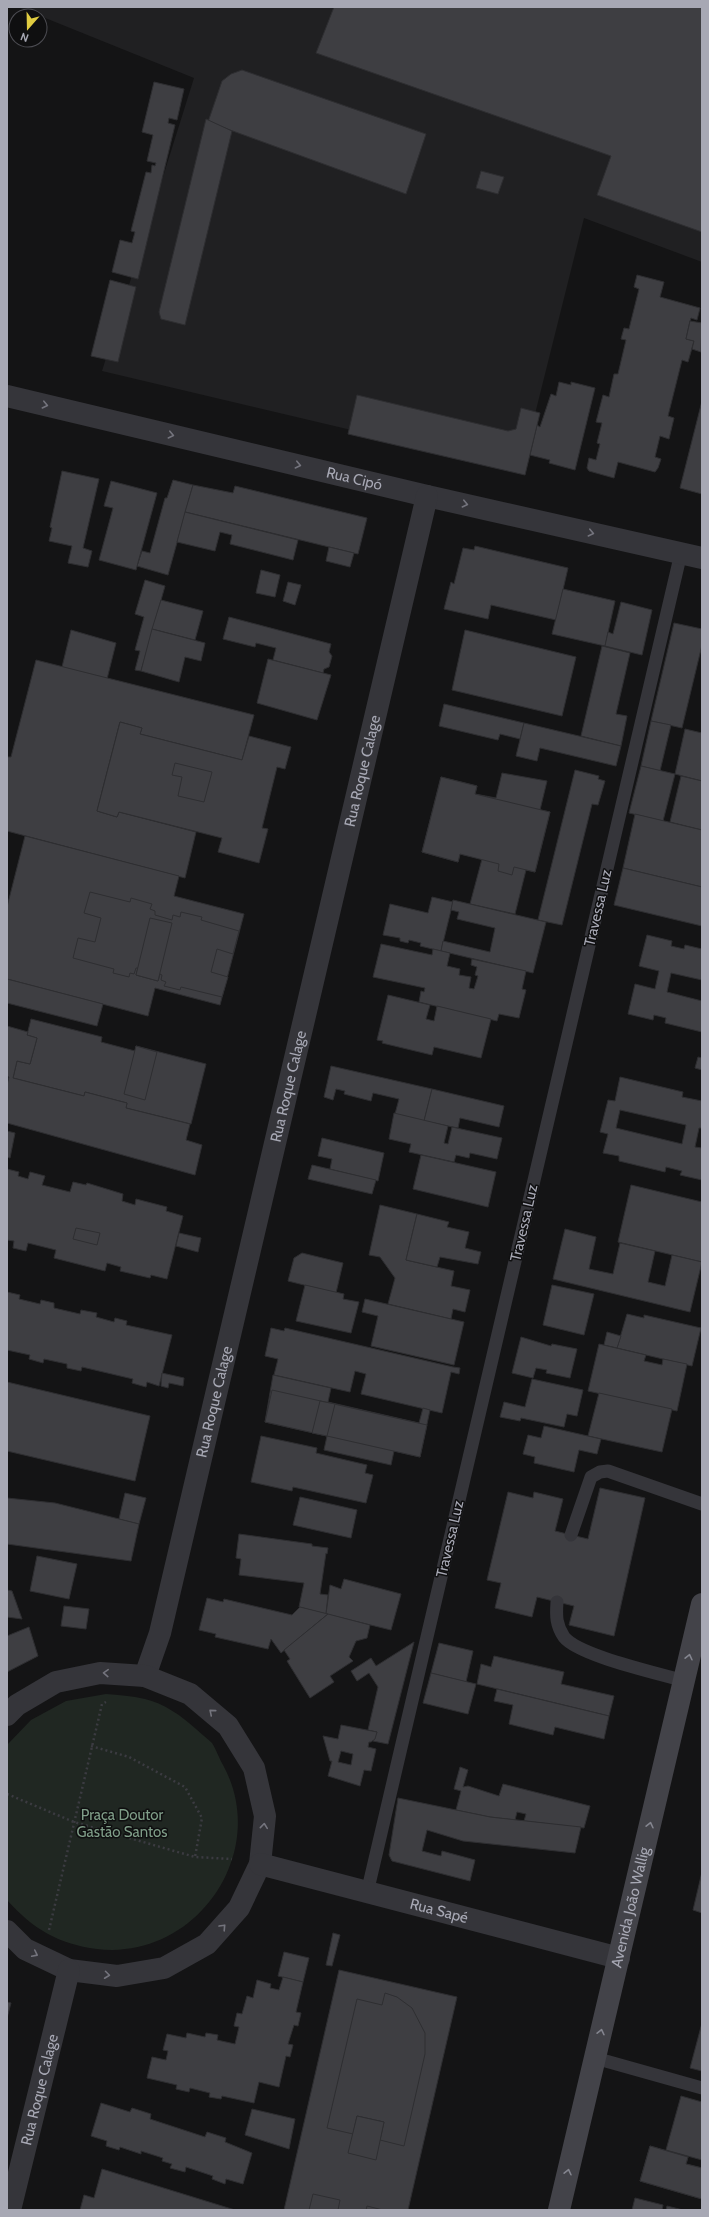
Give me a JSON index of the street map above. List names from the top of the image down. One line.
{"streets":{"main road":["Avenida João Wallig"],"street":["Rua Cipó","Rua Roque Calage","Rua Sapé"],"lane":["Travessa Luz"]},"crossings":[["Rua Cipó","Rua Roque Calage"],["Rua Cipó","Travessa Luz"],["Travessa Luz","Rua Sapé"],["Avenida João Wallig","Rua Sapé"]],"one_way":["Rua Cipó","Avenida João Wallig"],"parks":["Praça Doutor Gastão Santos"],"north":"bottom"}
